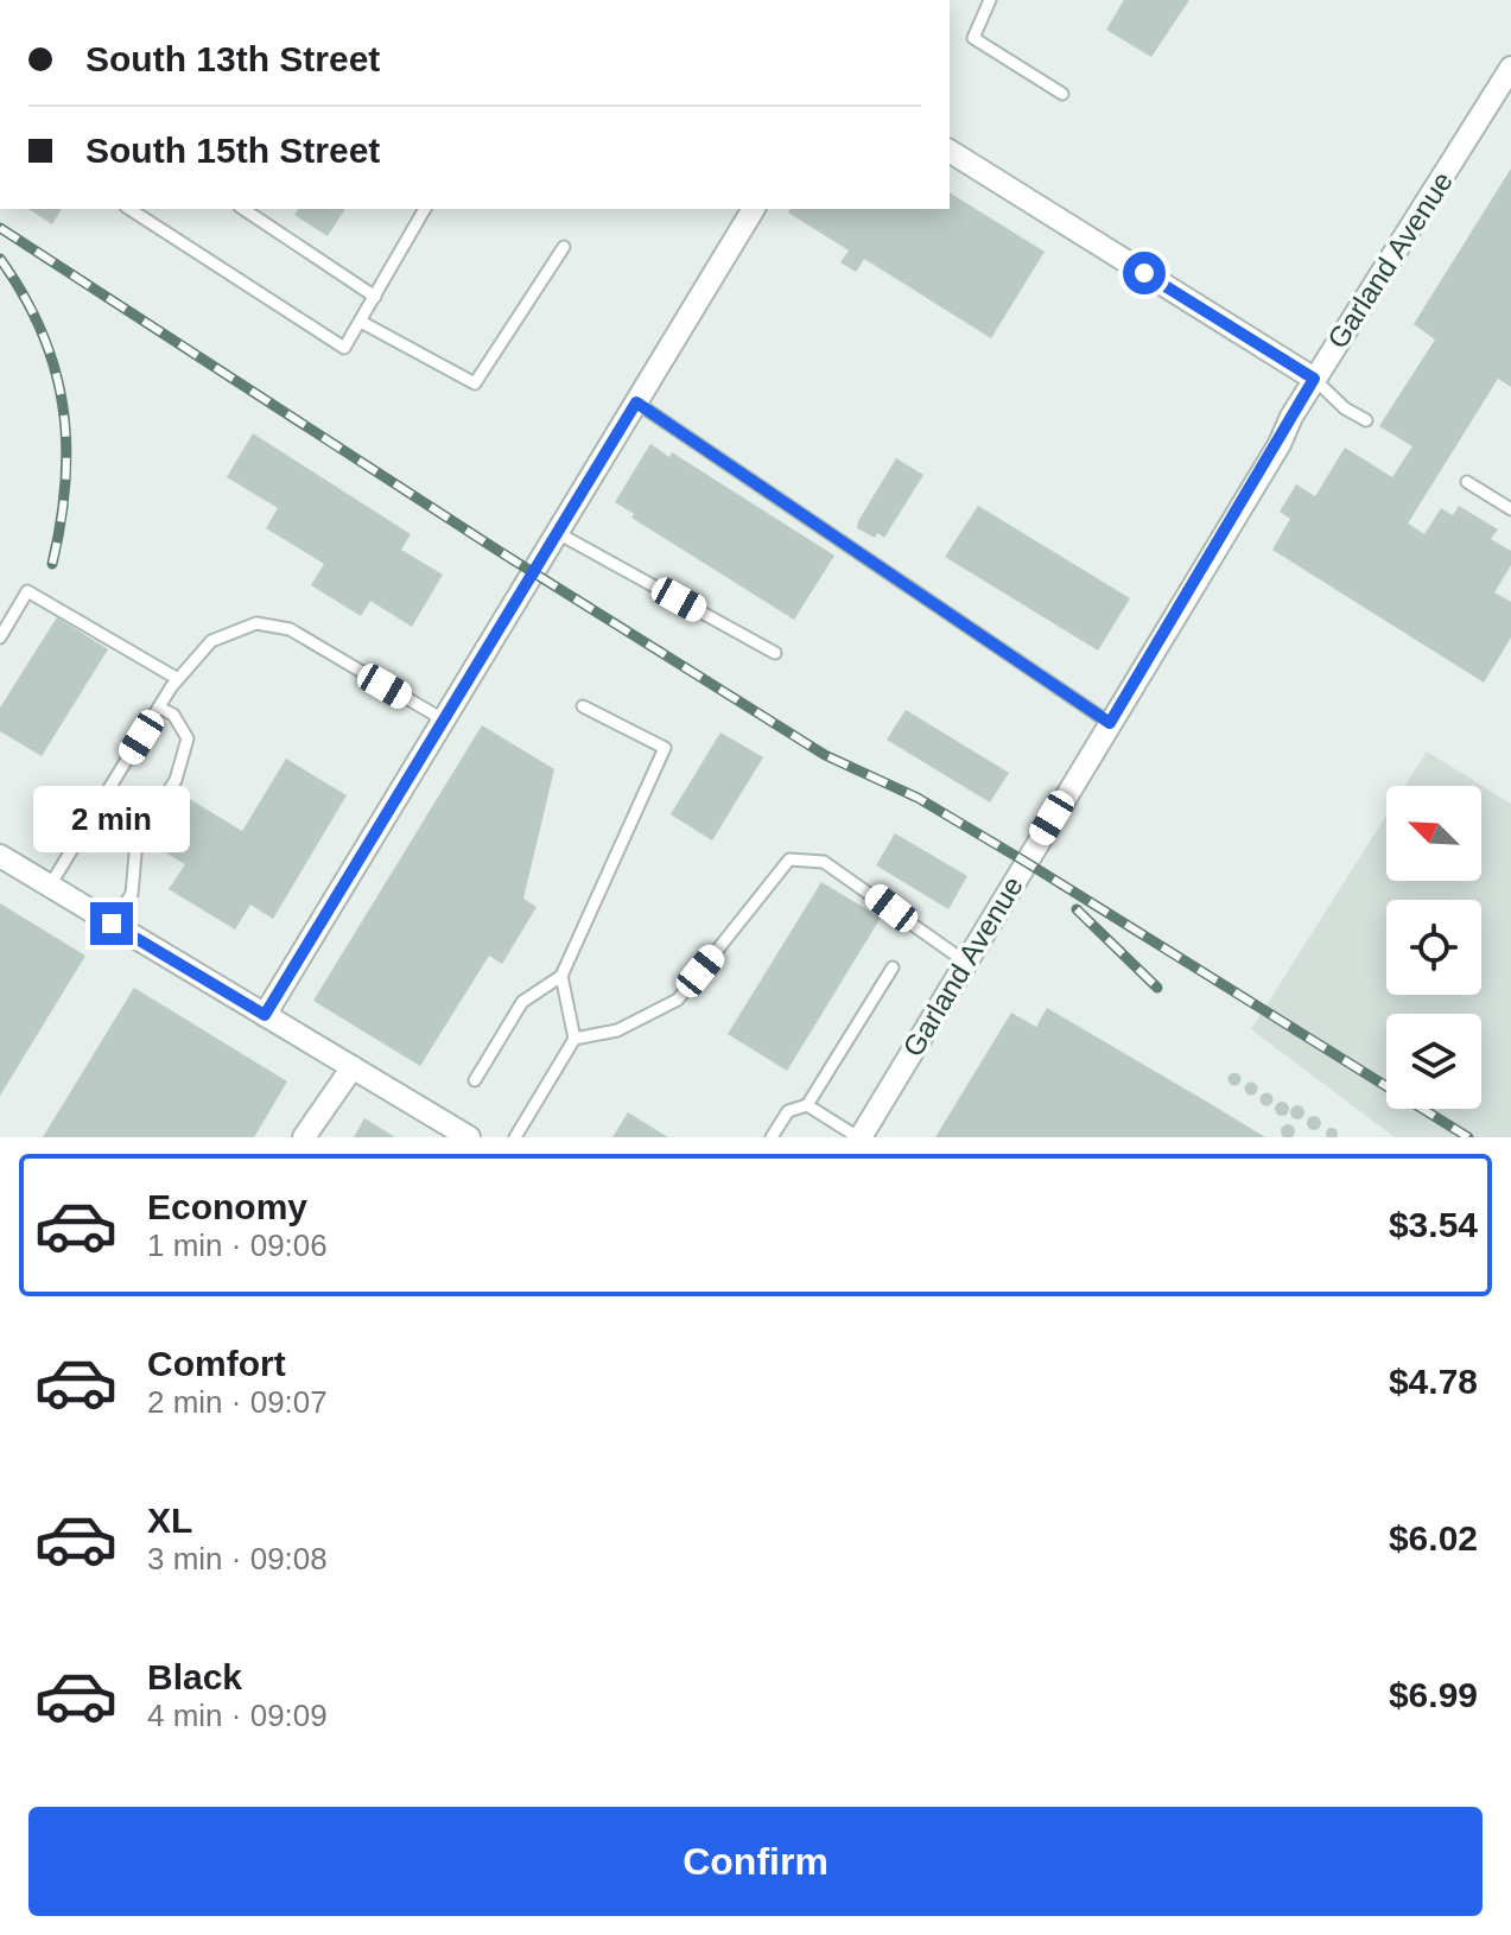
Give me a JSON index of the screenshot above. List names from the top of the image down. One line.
{"streets":{"street":["Garland Avenue"]},"north":"top left","page":{"banner":["South 13th Street","South 15th Street"],"bubble":"2 min","list":[{"name":"Economy","note":"1 min · 09:06","value":"$3.54"},{"name":"Comfort","note":"2 min · 09:07","value":"$4.78"},{"name":"XL","note":"3 min · 09:08","value":"$6.02"},{"name":"Black","note":"4 min · 09:09","value":"$6.99"}],"buttons":"Confirm"}}
